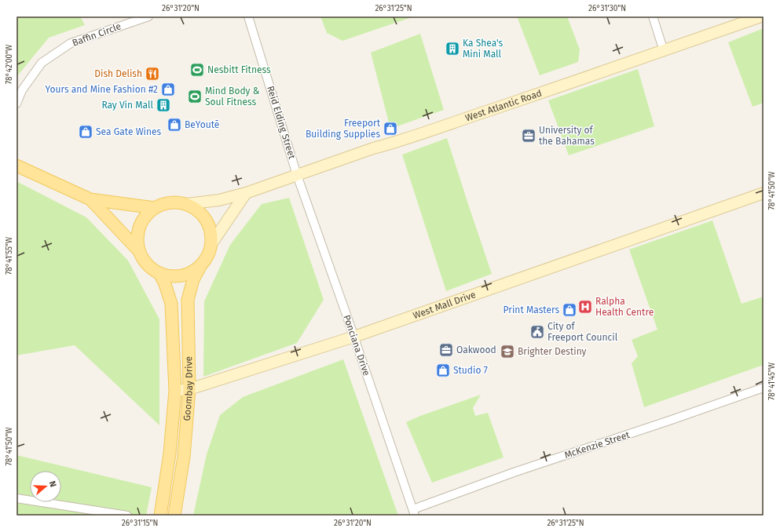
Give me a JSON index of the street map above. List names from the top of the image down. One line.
{"streets":{"main road":["West Atlantic Road","West Mall Drive","Goombay Drive"],"street":["Baffin Circle","Reid Elding Street","Ponciana Drive","McKenzie Street"]},"crossings":[["West Atlantic Road","Reid Elding Street"],["West Atlantic Road","Ponciana Drive"],["West Atlantic Road","Goombay Drive"],["Reid Elding Street","Ponciana Drive"],["West Mall Drive","Ponciana Drive"],["West Mall Drive","Goombay Drive"],["Ponciana Drive","McKenzie Street"]],"places":{"building":["Ka Shea's Mini Mall","Ray Vin Mall"],"sports":["Nesbitt Fitness","Mind Body & Soul Fitness"],"restaurant":["Dish Delish"],"shop":["Yours and Mine Fashion #2","BeYoutē","Freeport Building Supplies","Sea Gate Wines","Print Masters","Studio 7"],"office":["University of the Bahamas","Oakwood"],"hospital":["Ralpha Health Centre"],"public building":["City of Freeport Council"],"school or university":["Brighter Destiny"]},"north":"right","coordinates":["26°31'20\"N","26°31'25\"N","26°31'30\"N","78°42'00\"W","78°41'50\"W","78°41'55\"W","78°41'45\"W","26°31'15\"N"]}
